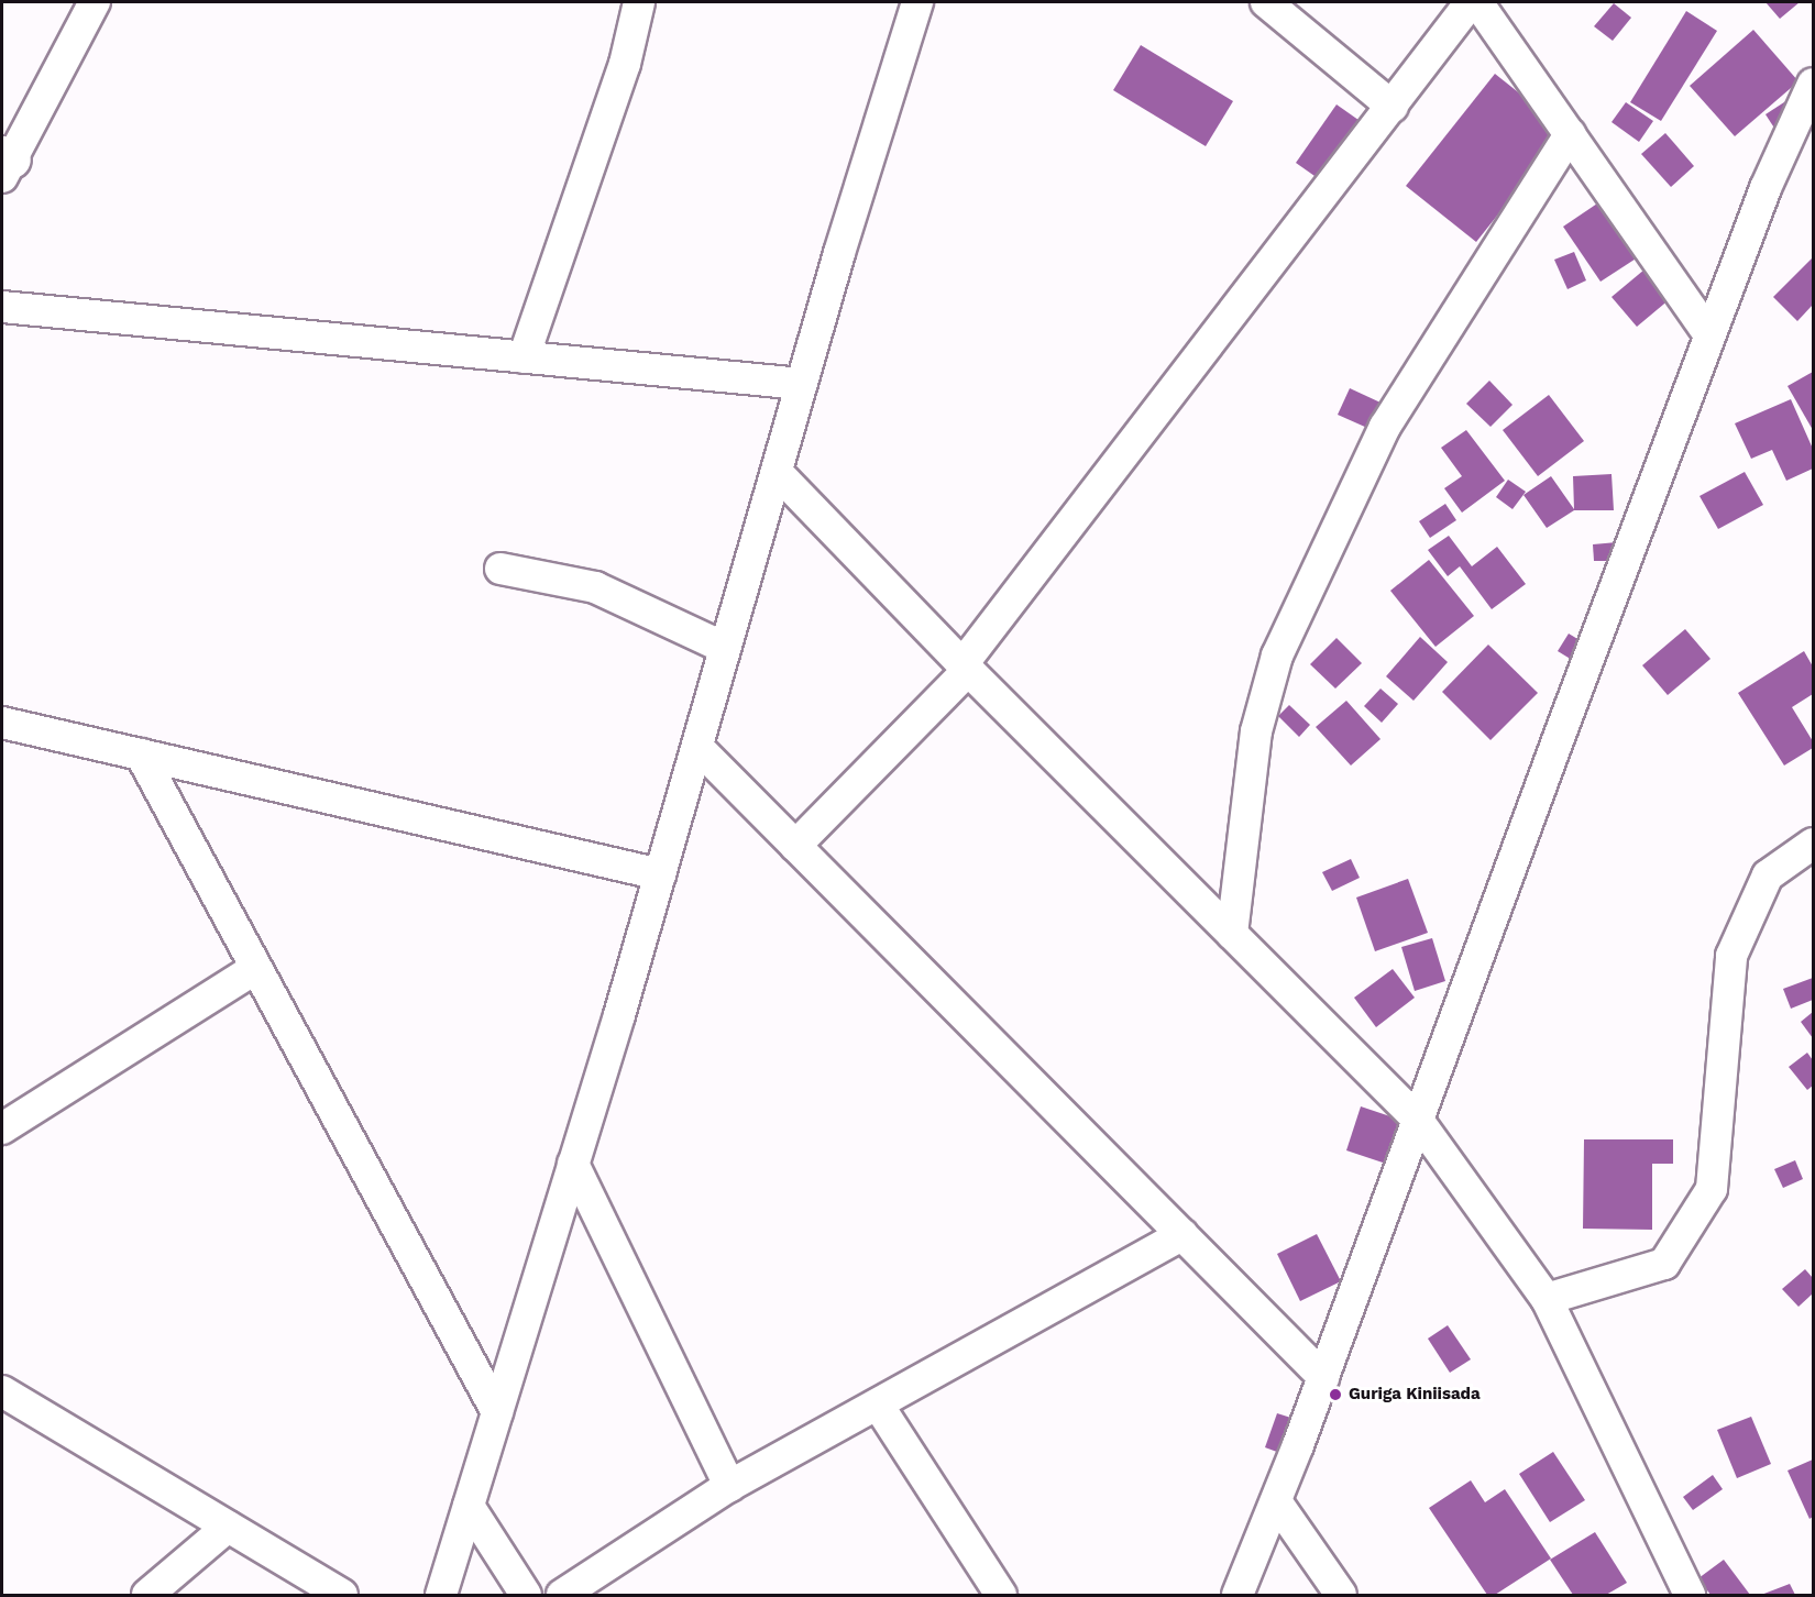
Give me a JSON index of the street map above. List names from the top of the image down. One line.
{"places":["Guriga Kiniisada"]}
